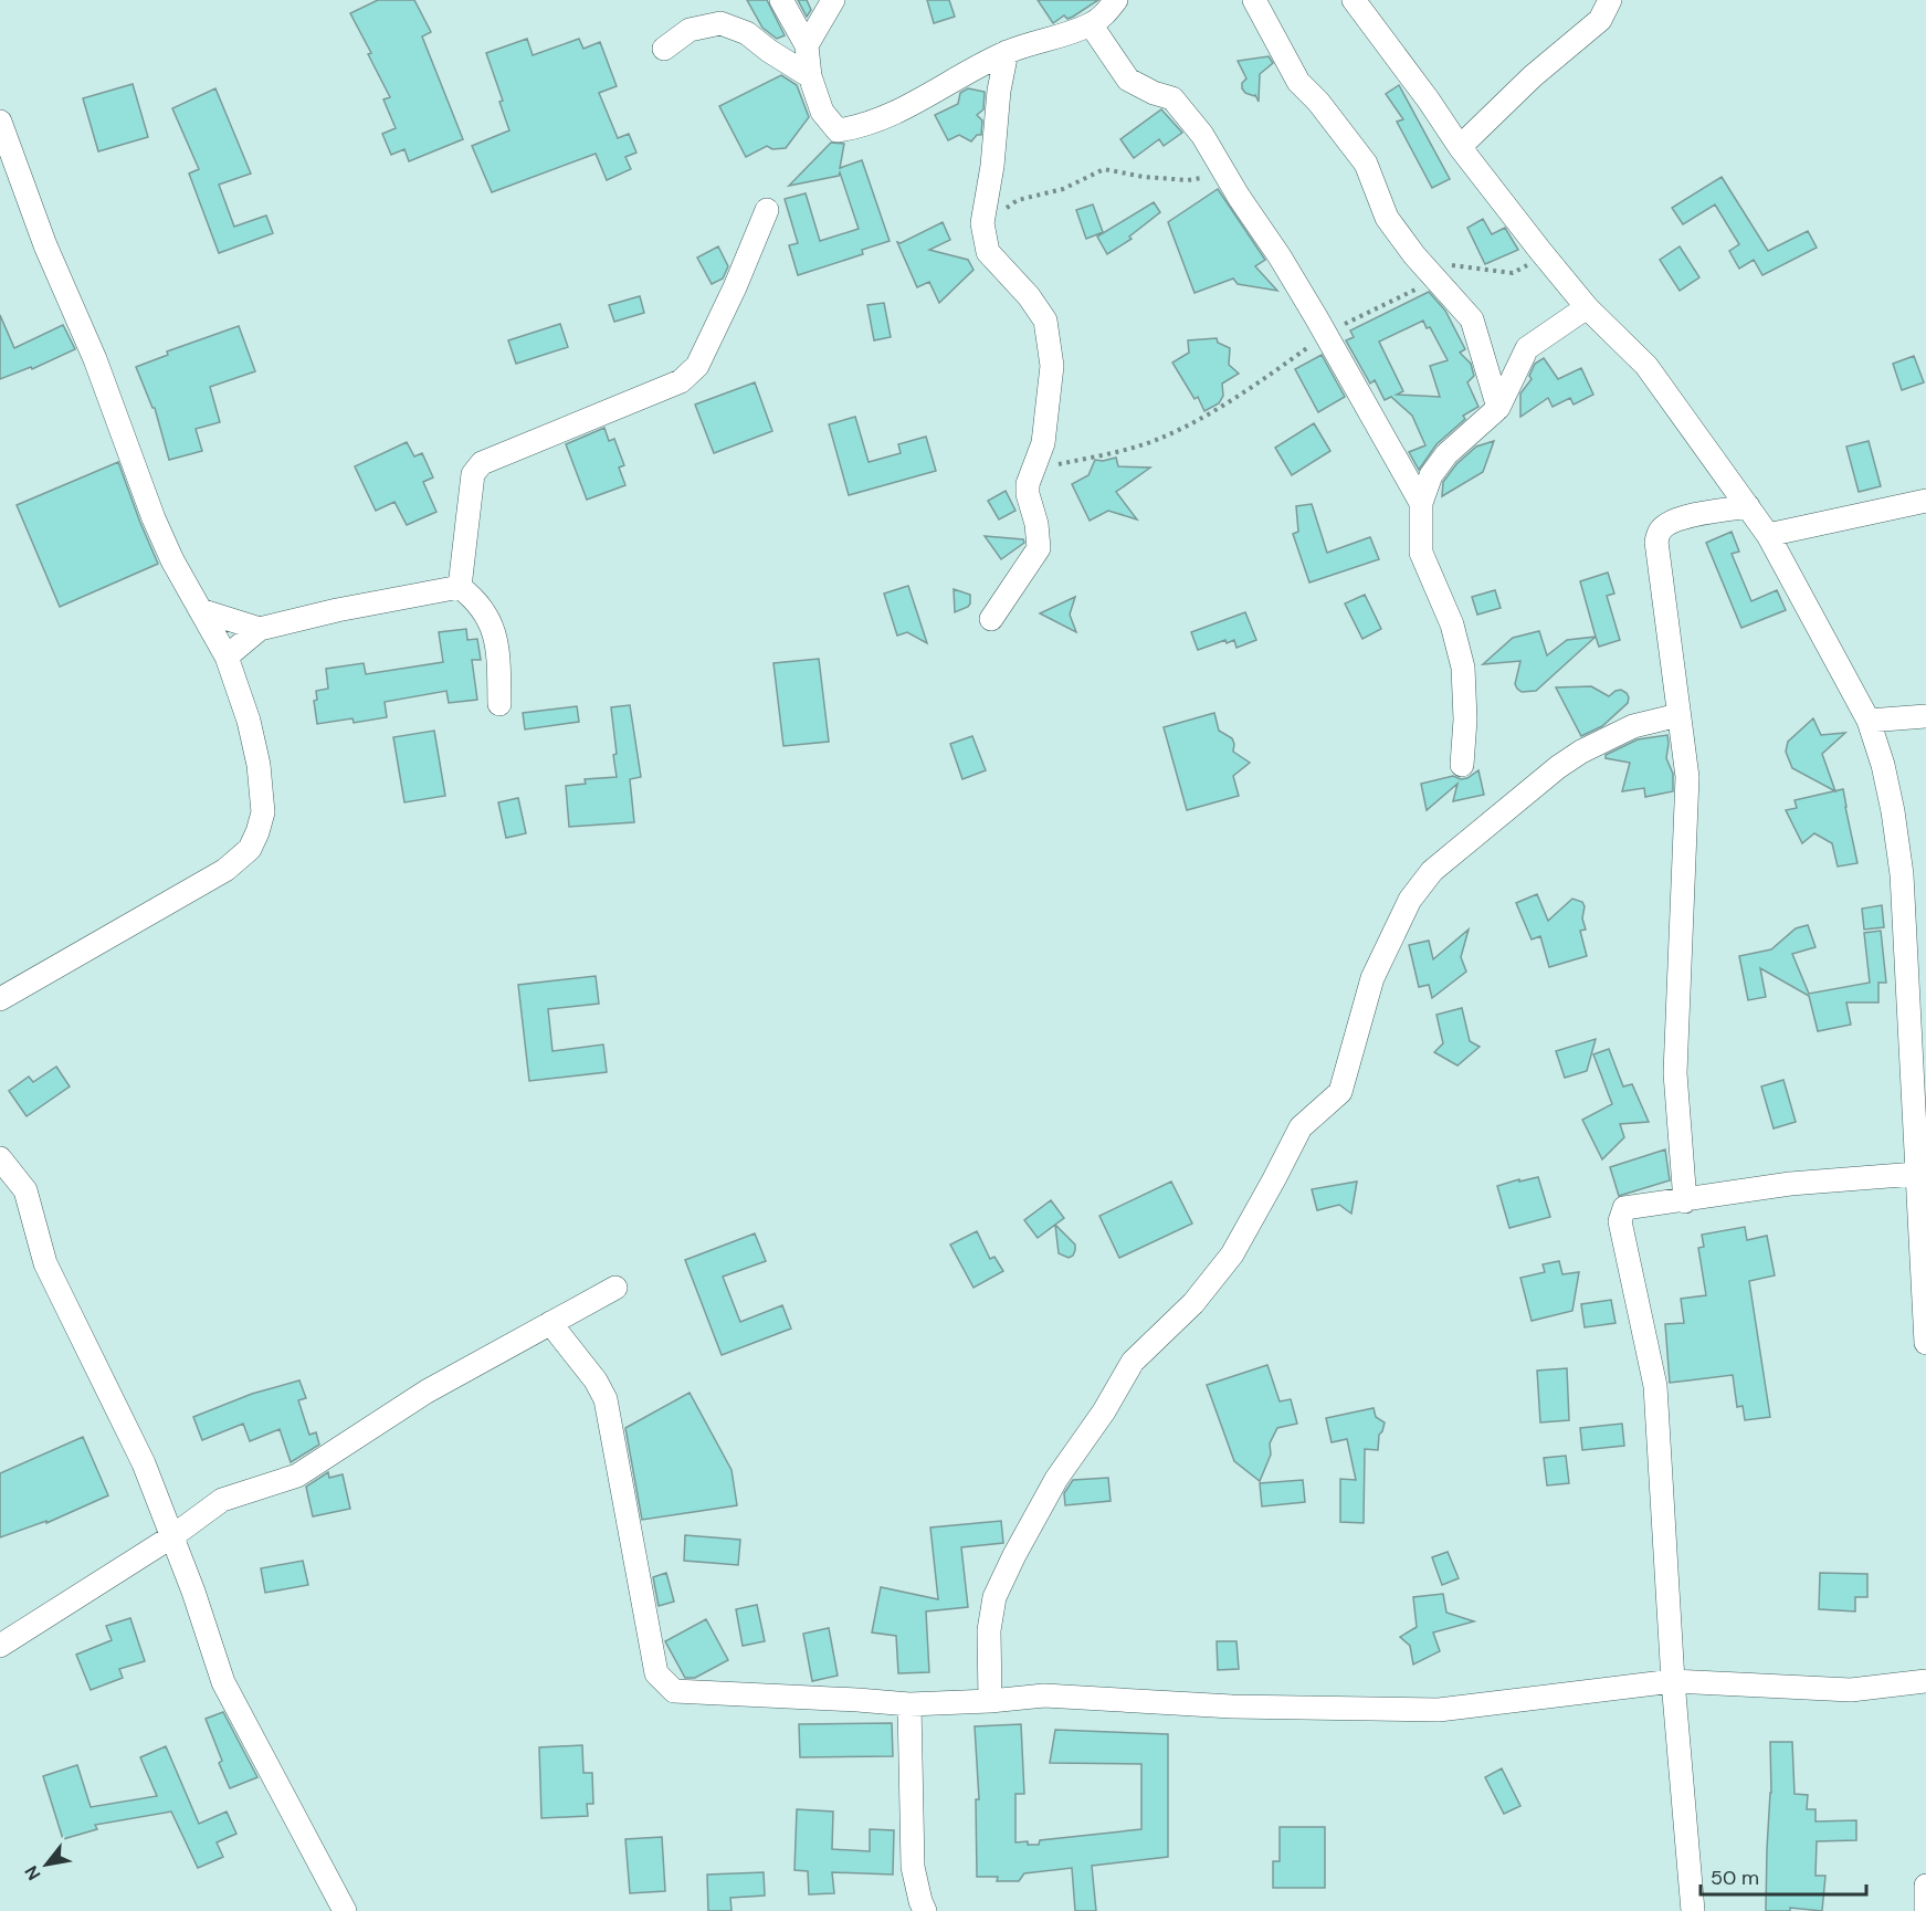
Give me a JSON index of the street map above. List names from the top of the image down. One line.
{"scale_bar":"50 m","north":"bottom left"}
